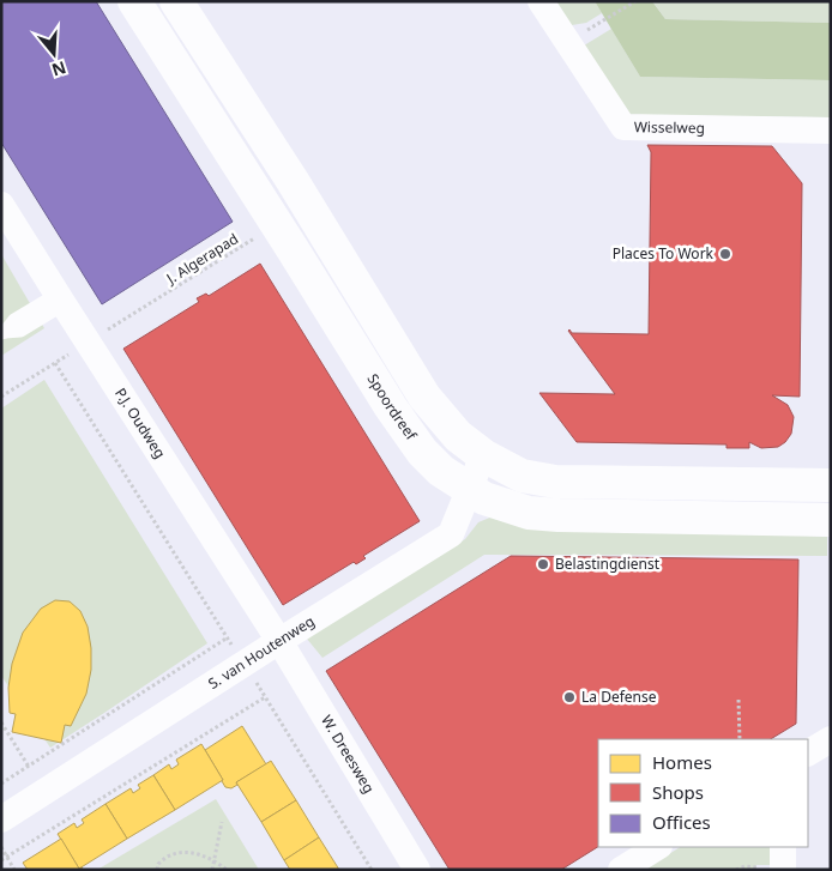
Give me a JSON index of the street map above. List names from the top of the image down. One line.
{"streets":{"main road":["Spoordreef"],"street":["Wisselweg","P.J. Oudweg","S. van Houtenweg","W. Dreesweg"],"path":["J. Algerapad"]},"crossings":[["J. Algerapad","P.J. Oudweg"],["Spoordreef","S. van Houtenweg"],["P.J. Oudweg","S. van Houtenweg"],["P.J. Oudweg","W. Dreesweg"],["S. van Houtenweg","W. Dreesweg"]],"places":["Places To Work","Belastingdienst","La Defense"],"legend":["Homes","Shops","Offices"],"north":"bottom"}
